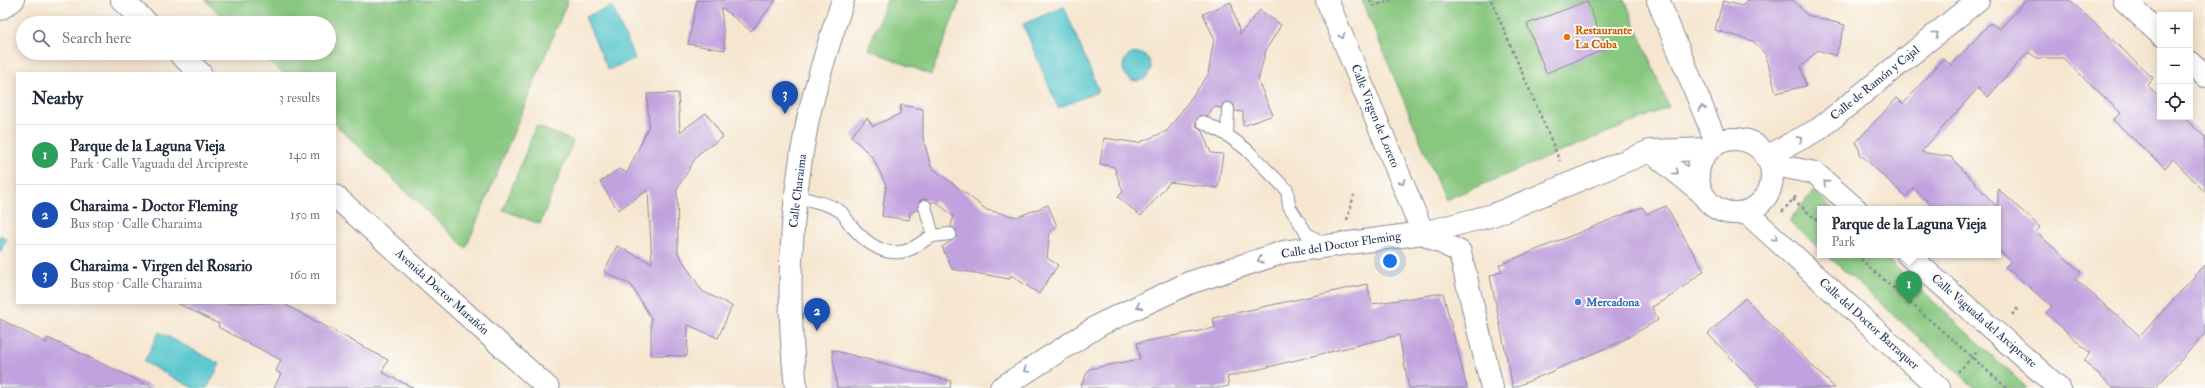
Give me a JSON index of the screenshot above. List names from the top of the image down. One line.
{"streets":{"street":["Calle de Ramón y Cajal","Calle Virgen de Loreto","Calle Charaima","Calle del Doctor Fleming","Avenida Doctor Marañón","Calle Vaguada del Arcipreste","Calle del Doctor Barraquer"]},"crossings":[["Calle de Ramón y Cajal","Calle del Doctor Fleming"],["Calle de Ramón y Cajal","Calle del Doctor Barraquer"],["Calle Virgen de Loreto","Calle del Doctor Fleming"],["Calle del Doctor Fleming","Calle del Doctor Barraquer"]],"one_way":["Calle de Ramón y Cajal","Calle Virgen de Loreto","Calle del Doctor Fleming"],"places":["Restaurante La Cuba","Mercadona"],"page":{"map_buttons":["+","−"],"search":"Search here","heading":["Nearby","3 results"],"pins":["3","1","2"],"list":[{"mark":"1","name":"Parque de la Laguna Vieja","note":"Park · Calle Vaguada del Arcipreste","value":"140 m"},{"mark":"2","name":"Charaima - Doctor Fleming","note":"Bus stop · Calle Charaima","value":"150 m"},{"mark":"3","name":"Charaima - Virgen del Rosario","note":"Bus stop · Calle Charaima","value":"160 m"}],"popup":["Parque de la Laguna Vieja","Park"]}}
